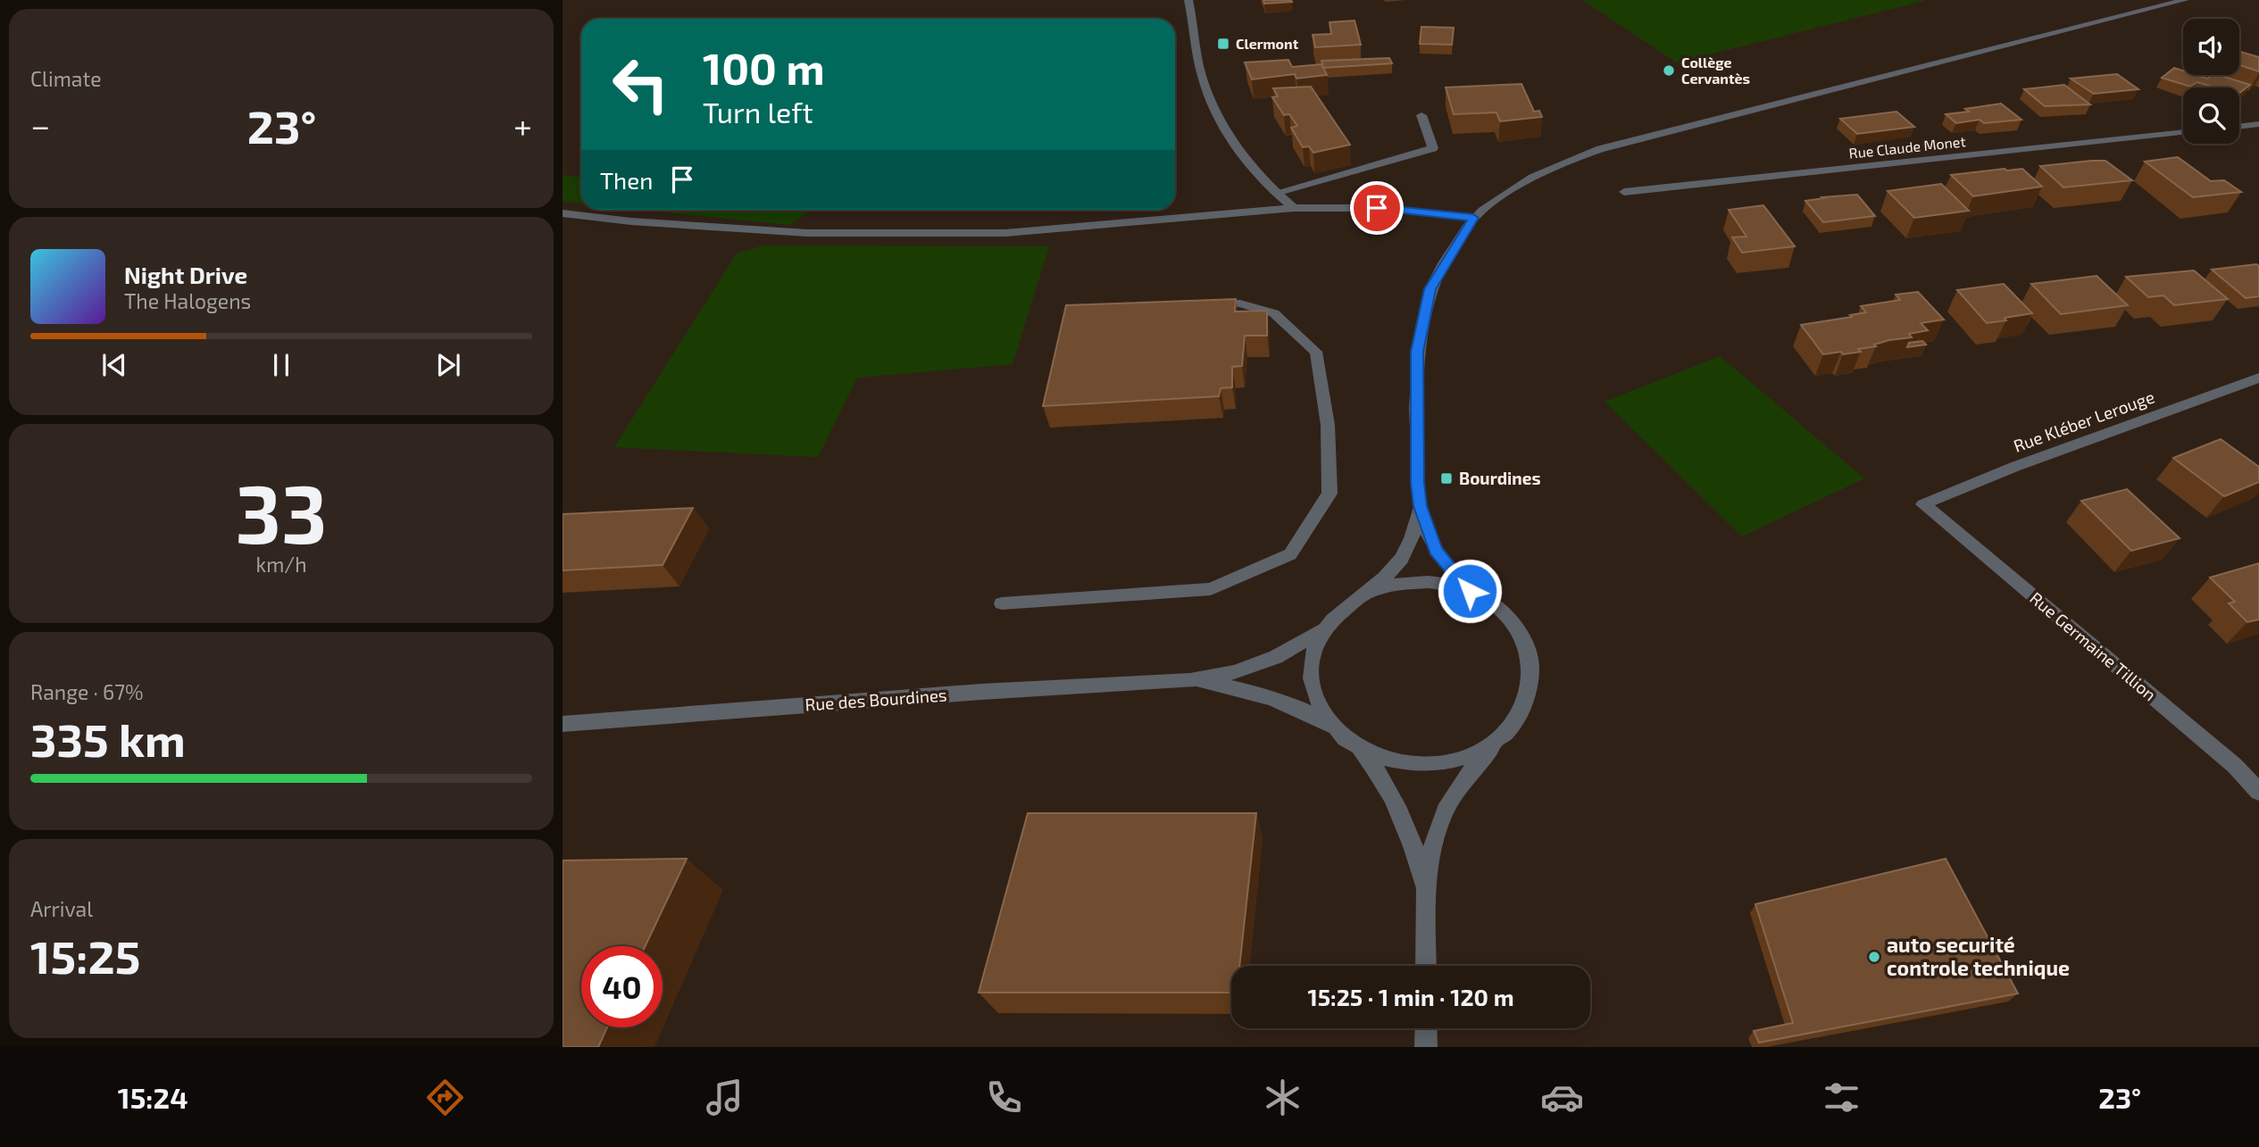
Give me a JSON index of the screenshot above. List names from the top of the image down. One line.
{"streets":{"street":["Rue Claude Monet","Rue Kléber Lerouge","Rue Germaine Tillion","Rue des Bourdines"]},"crossings":[["Rue Kléber Lerouge","Rue Germaine Tillion"]],"places":{"transit":["Clermont","Bourdines"],"other":["Collège Cervantès","auto securité controle technique"]},"page":{"tile":["Climate",["33","km/h"],["Range · 67%","335 km"],["Arrival","15:25"]],"turn":["100 m","Turn left"],"heat":["−","23°","+"],"then":"Then","song":["Night Drive","The Halogens"],"limit":"40","trip":"15:25 · 1 min · 120 m","tabs":["15:24","23°"]}}
